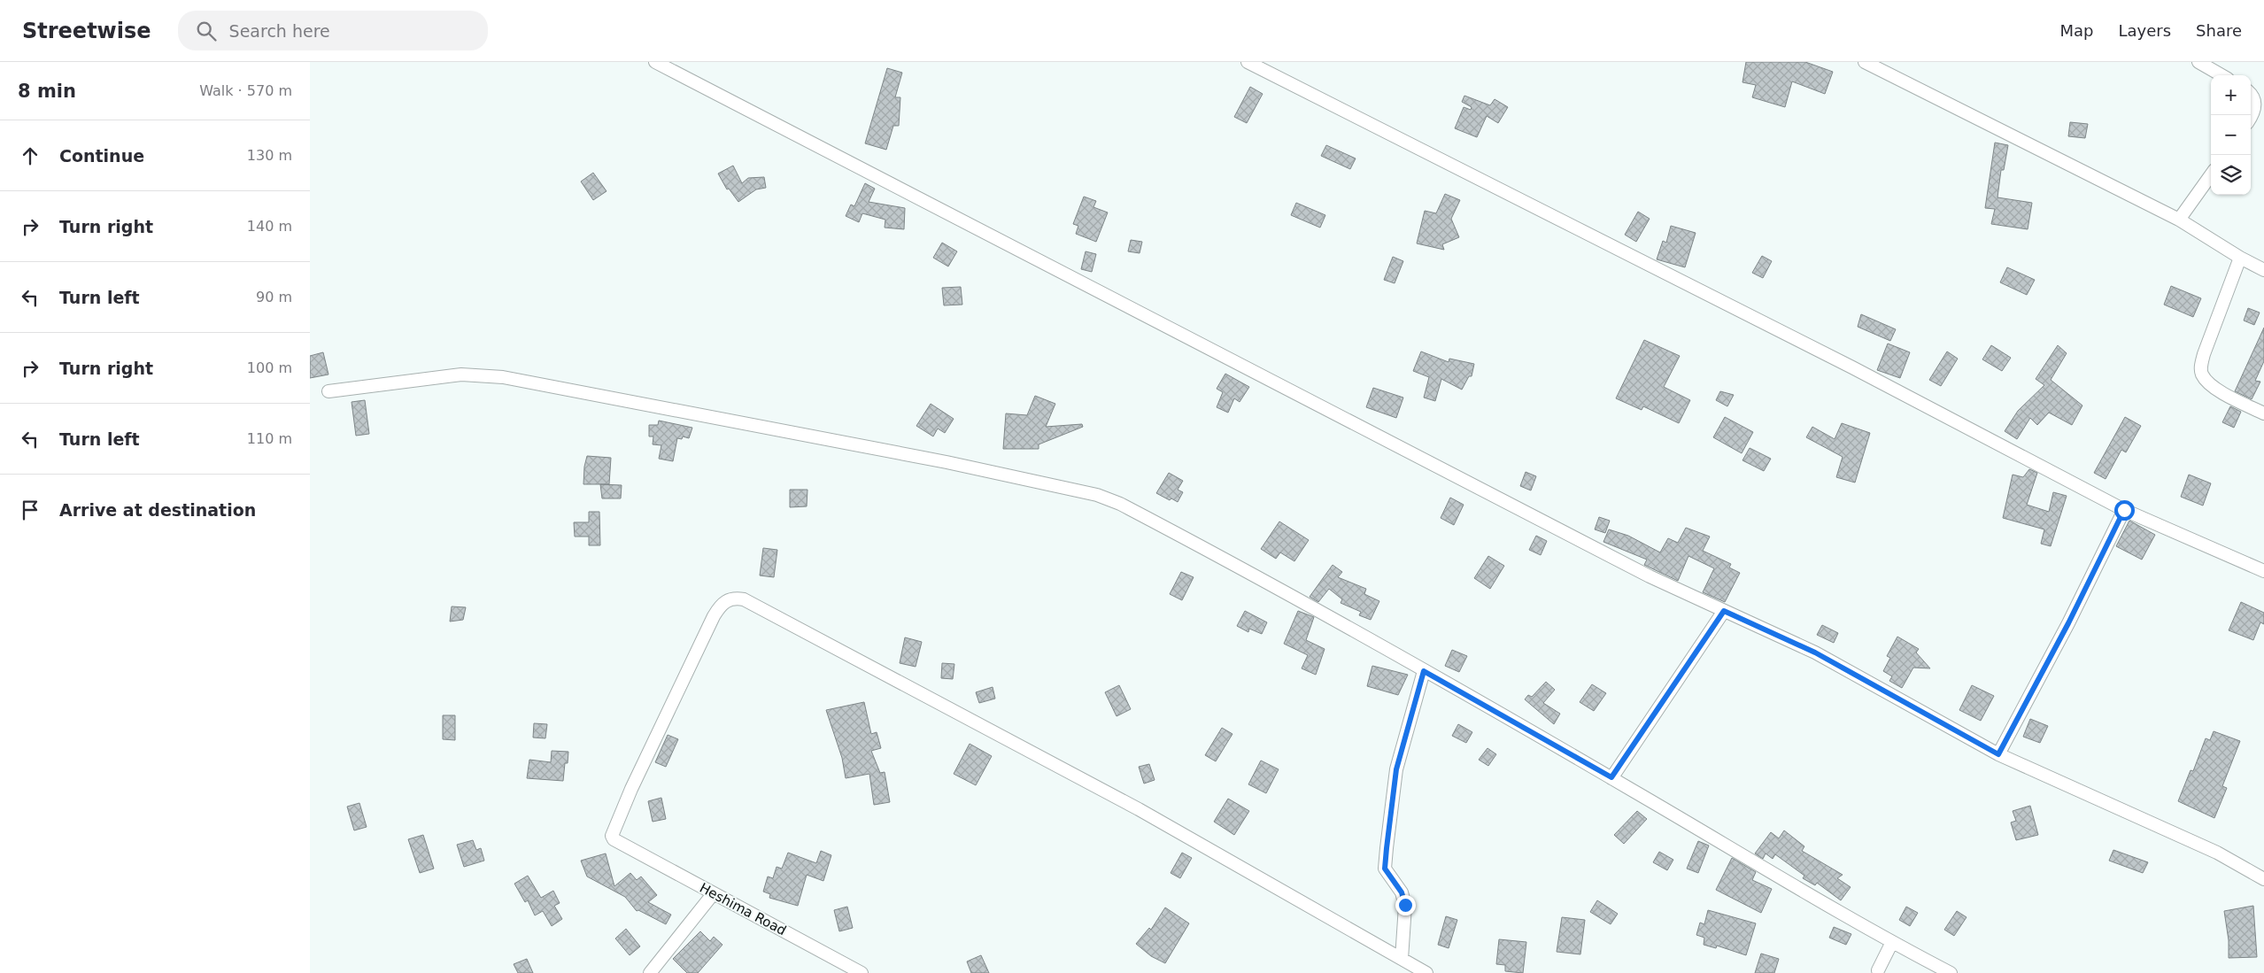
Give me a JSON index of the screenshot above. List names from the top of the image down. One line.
{"streets":{"street":["Heshima Road"]},"page":{"header":"Streetwise","search":"Search here","nav":["Map","Layers","Share"],"heading":["8 min","Walk · 570 m"],"map_buttons":["+","−"],"list":[["Continue","130 m"],["Turn right","140 m"],["Turn left","90 m"],["Turn right","100 m"],["Turn left","110 m"],"Arrive at destination"]}}
